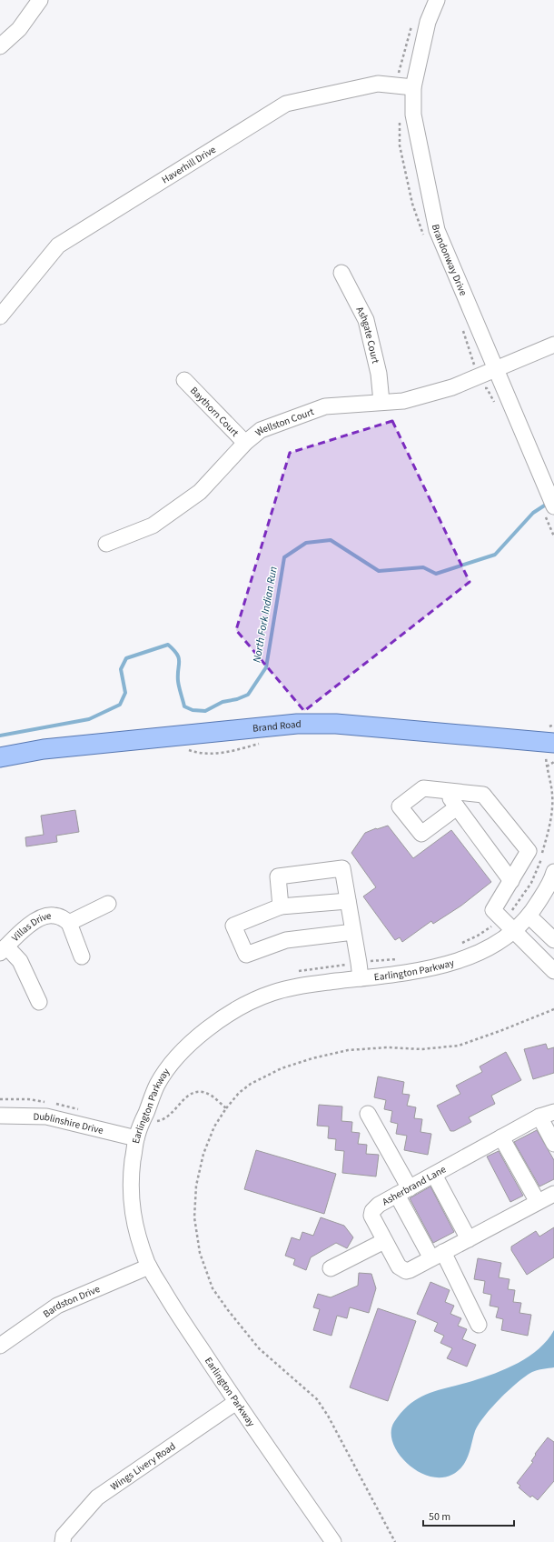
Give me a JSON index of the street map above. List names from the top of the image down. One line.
{"streets":{"main road":["Brand Road"],"street":["Haverhill Drive","Brandonway Drive","Ashgate Court","Baythorn Court","Wellston Court","Villas Drive","Earlington Parkway","Dublinshire Drive","Asherbrand Lane","Bardston Drive","Wings Livery Road"]},"crossings":[["Haverhill Drive","Brandonway Drive"],["Brandonway Drive","Wellston Court"],["Ashgate Court","Wellston Court"],["Baythorn Court","Wellston Court"],["Earlington Parkway","Dublinshire Drive"],["Earlington Parkway","Bardston Drive"],["Earlington Parkway","Wings Livery Road"]],"water":["North Fork Indian Run"],"scale_bar":"50 m"}
